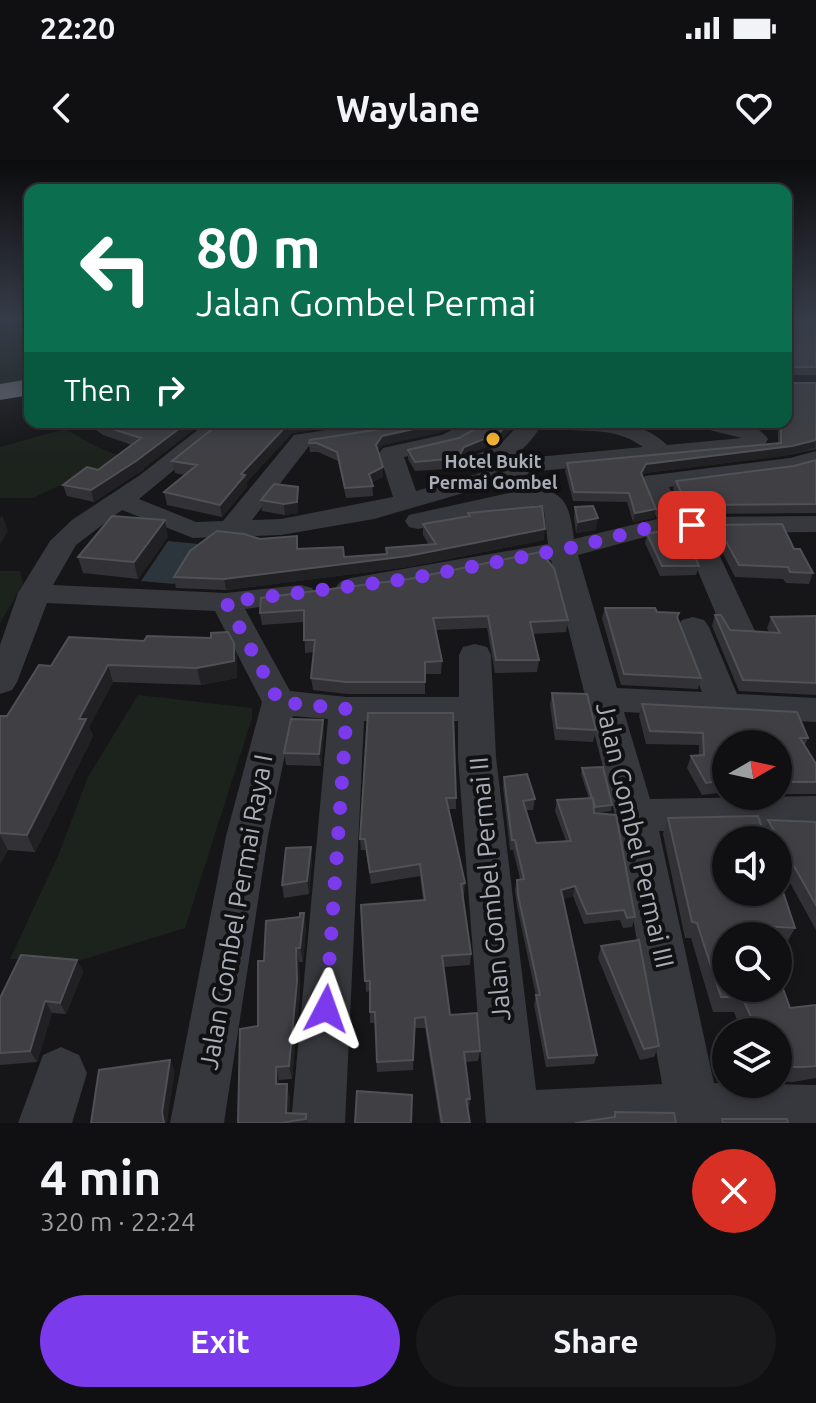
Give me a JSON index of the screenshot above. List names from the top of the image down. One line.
{"streets":{"street":["Jalan Gombel Permai III","Jalan Gombel Permai II","Jalan Gombel Permai Raya I"]},"places":["Hotel Bukit Permai Gombel"],"north":"right","page":{"status":"22:20","header":"Waylane","turn":["80 m","Jalan Gombel Permai"],"then":"Then","heading":["4 min","320 m · 22:24"],"buttons":["Exit","Share"]}}
